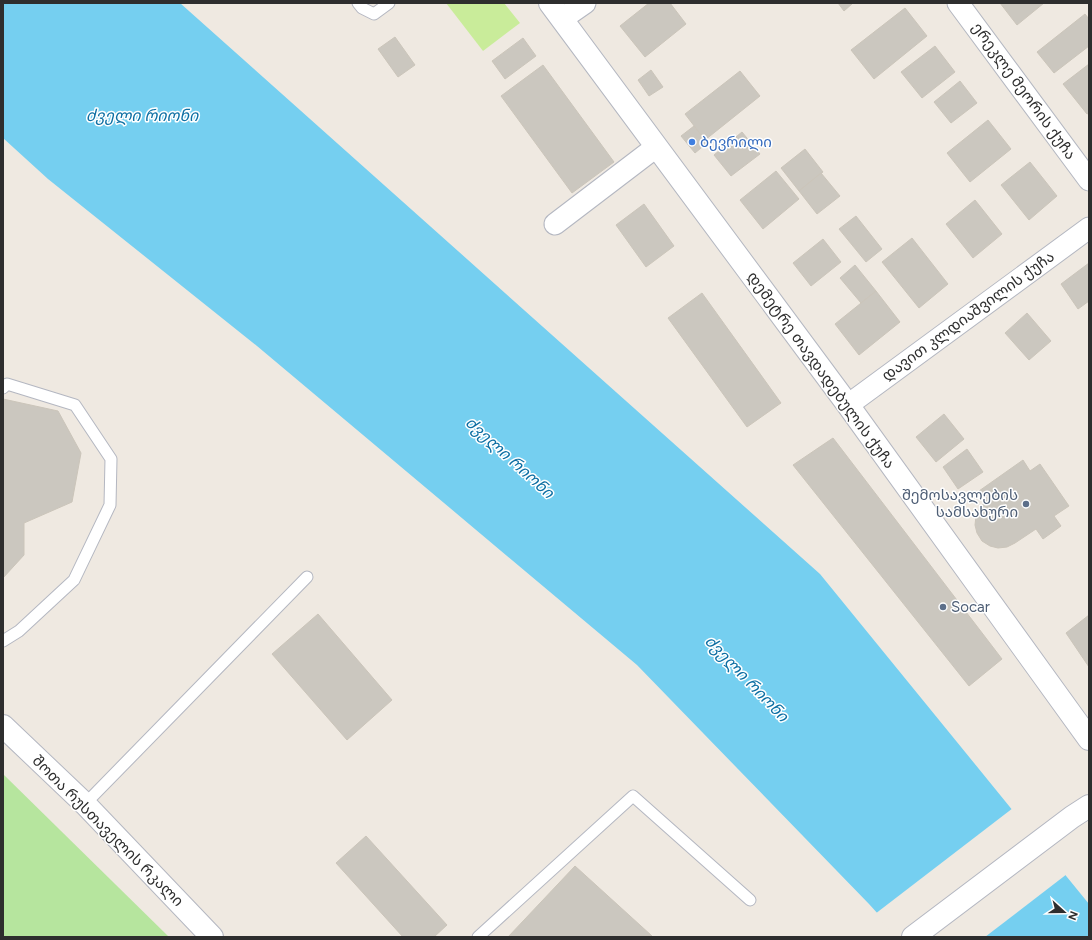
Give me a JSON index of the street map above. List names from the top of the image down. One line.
{"streets":{"street":["ერეკლე მეორის ქუჩა","დავით კლდიაშვილის ქუჩა","დემეტრე თავდადებულის ქუჩა","შოთა რუსთაველის რკალი"]},"crossings":[["დავით კლდიაშვილის ქუჩა","დემეტრე თავდადებულის ქუჩა"]],"water":["ძველი რიონი"],"places":["ბევრილი","შემოსავლების სამსახური","Socar"],"north":"right"}
